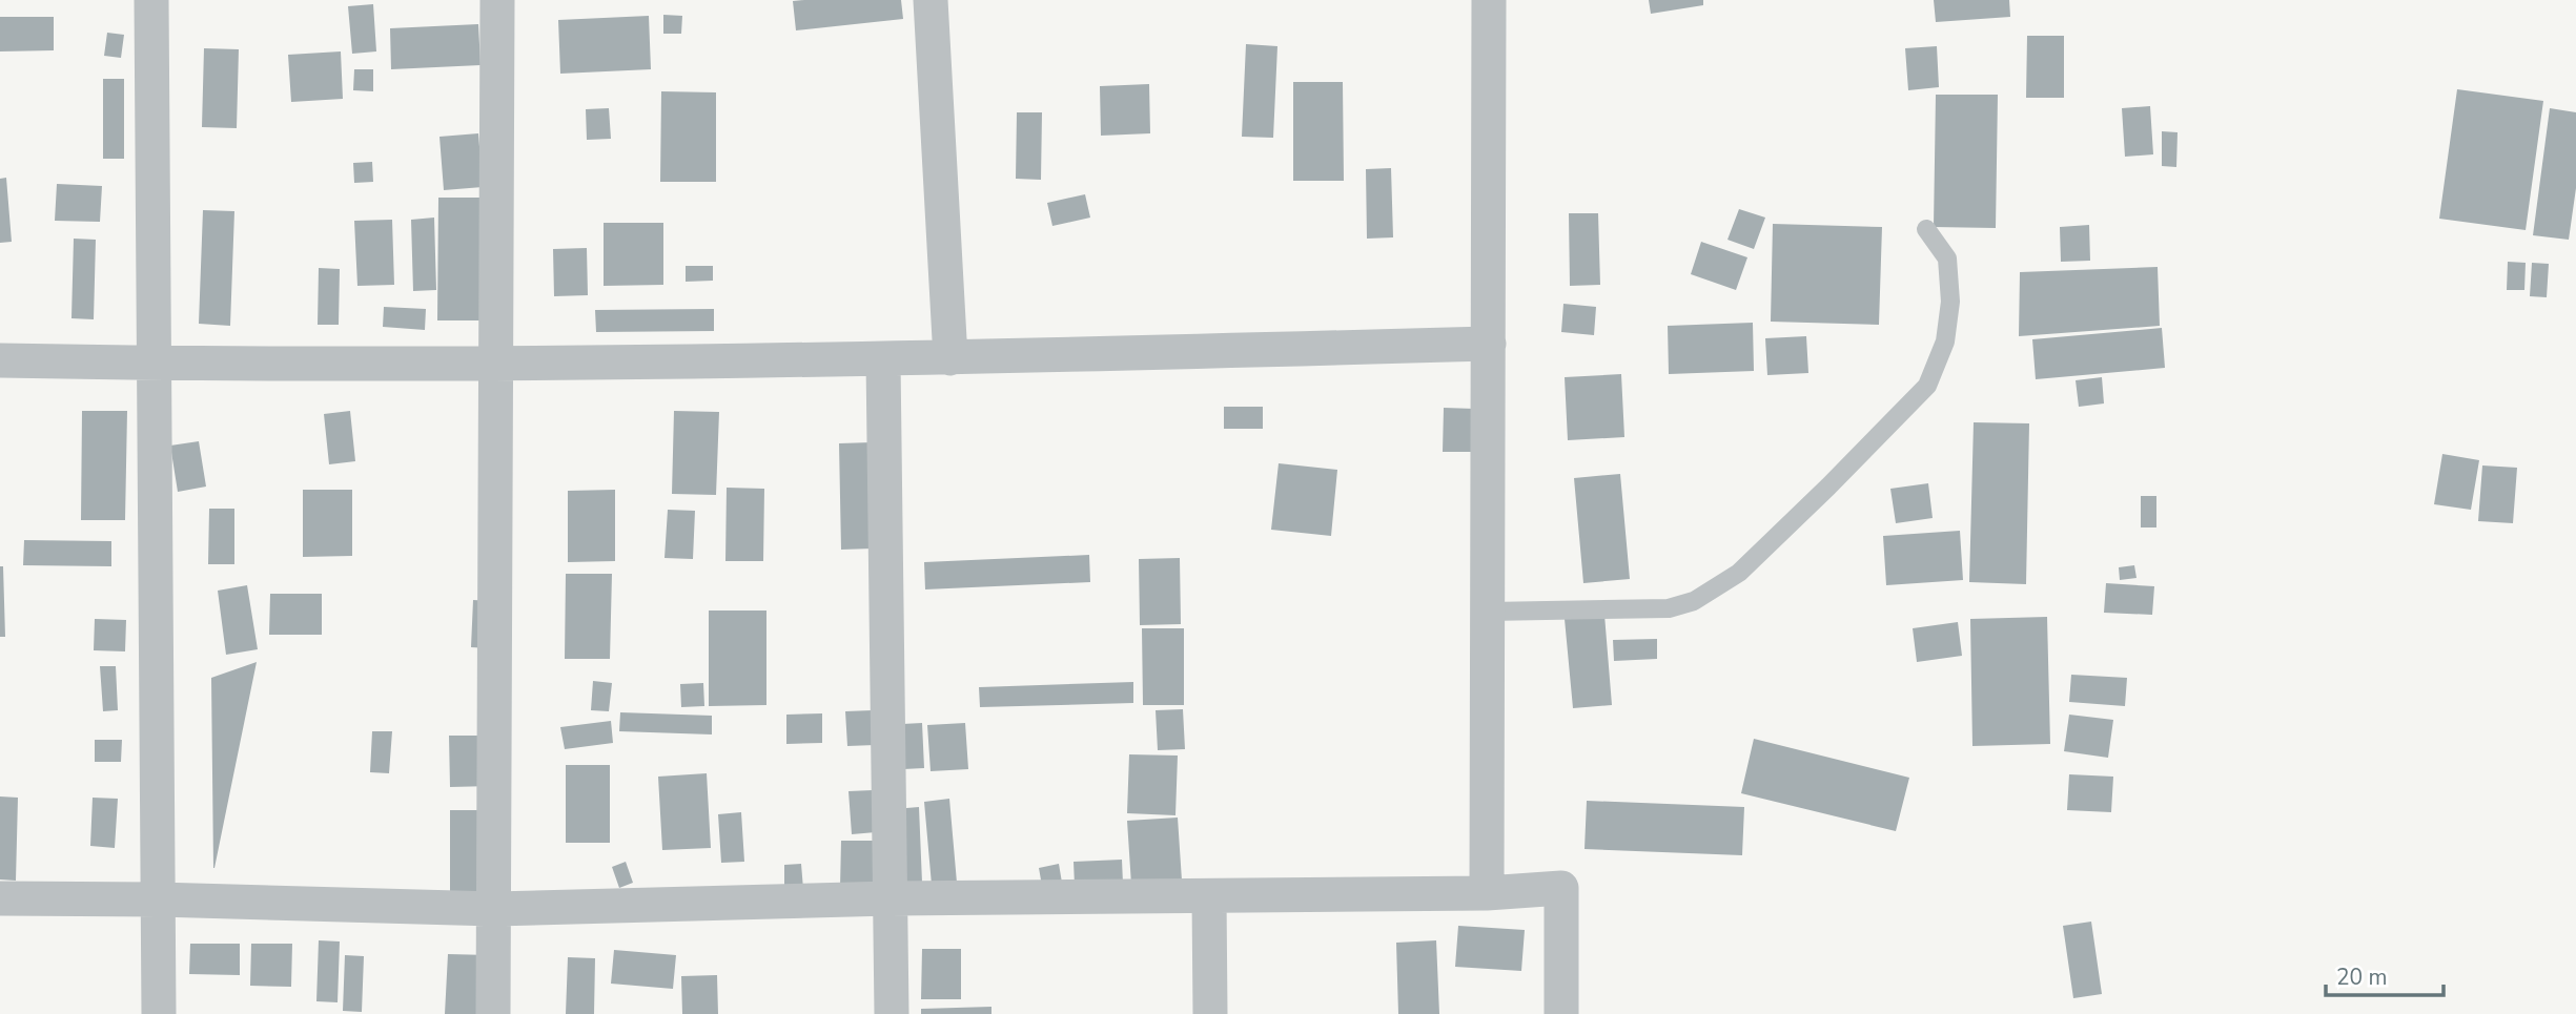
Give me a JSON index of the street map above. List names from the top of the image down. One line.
{"scale_bar":"20 m"}
